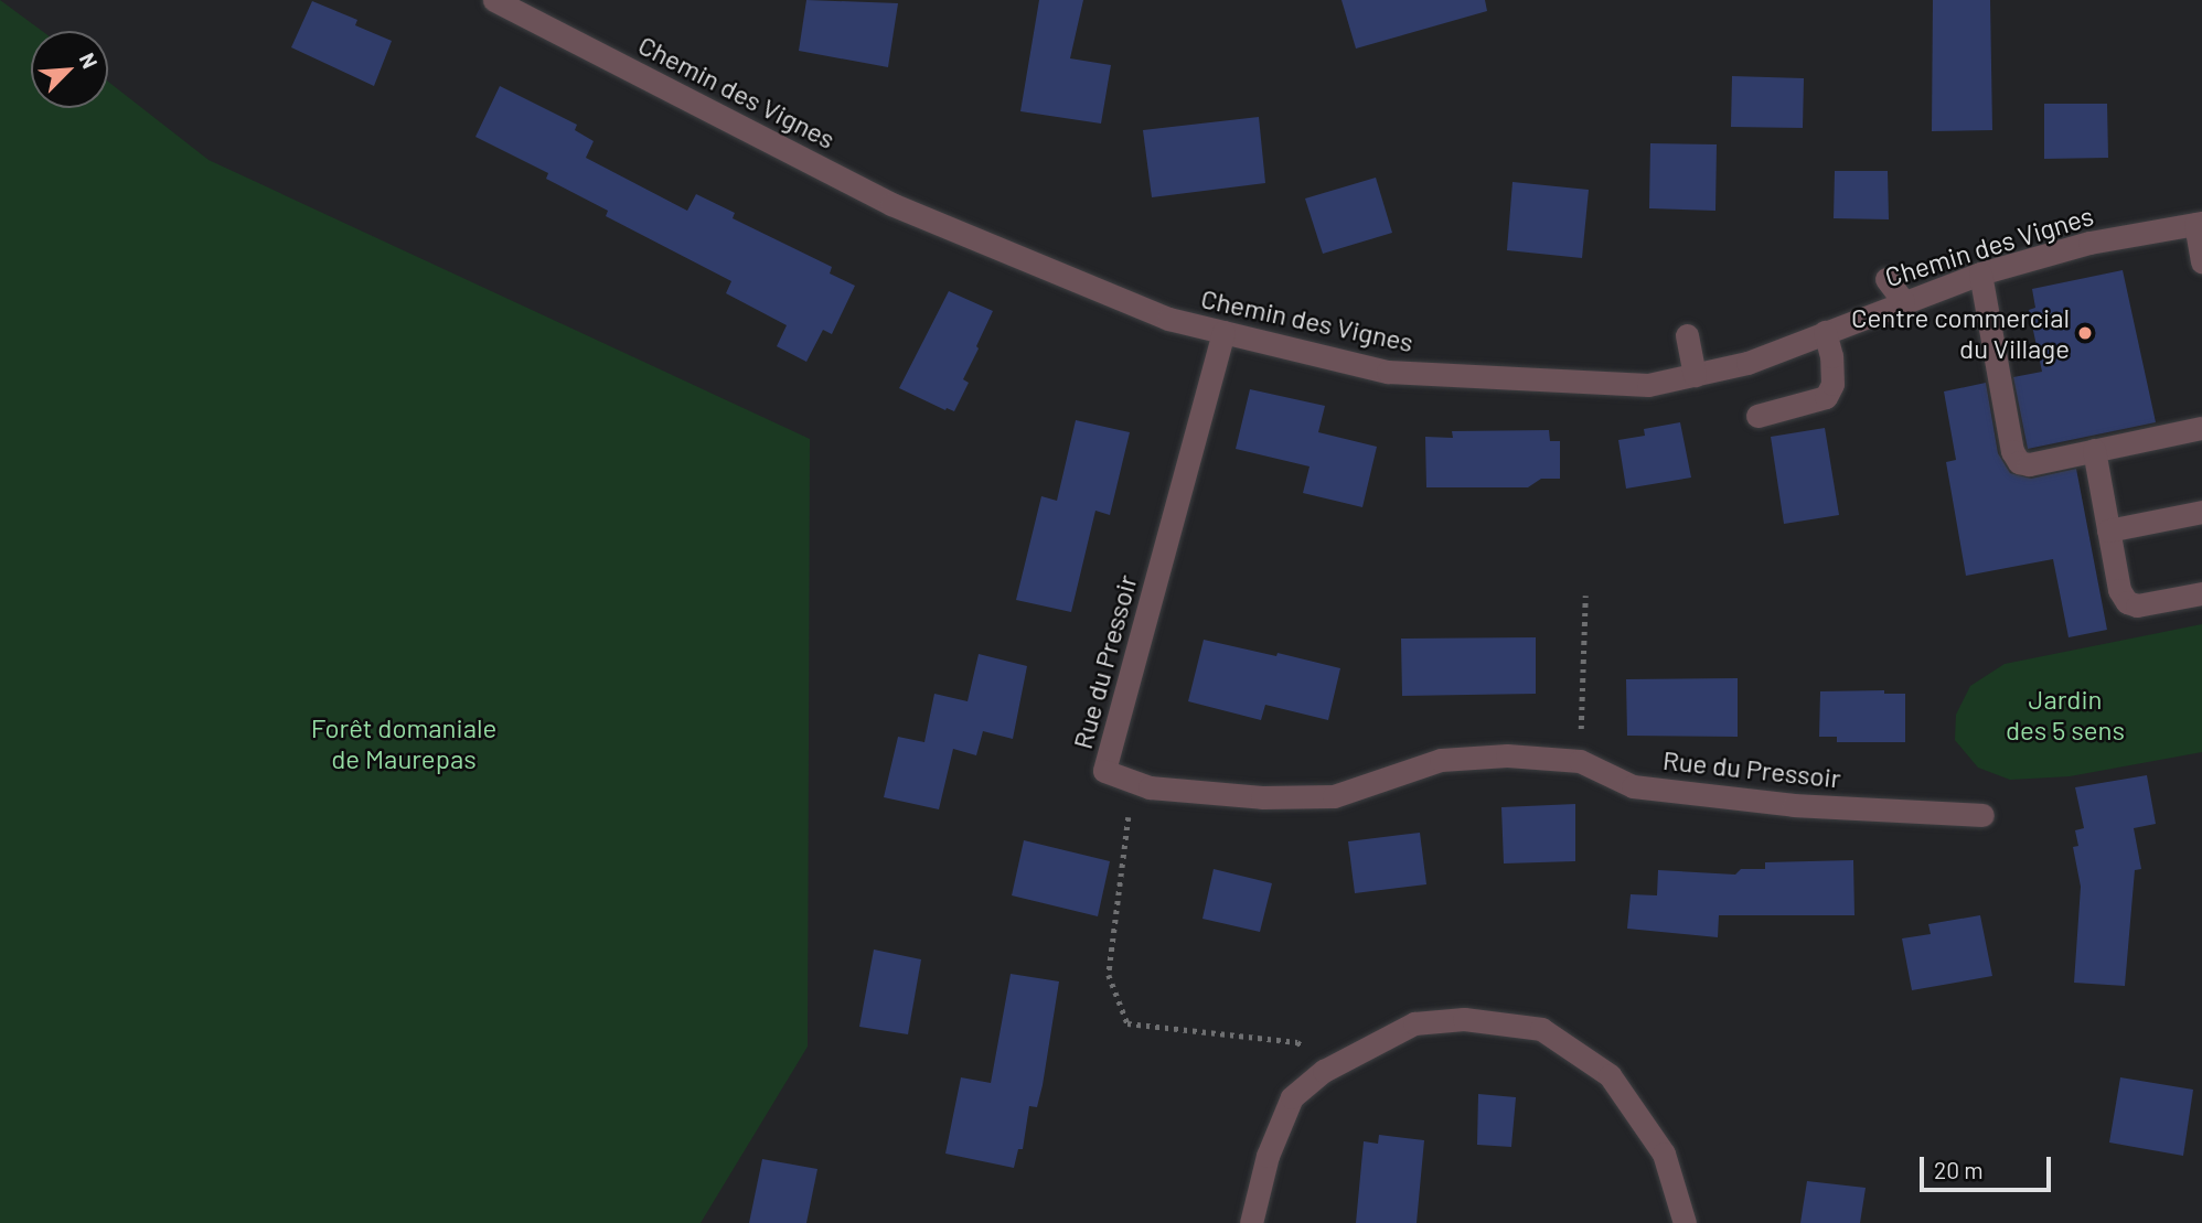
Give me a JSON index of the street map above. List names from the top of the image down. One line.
{"streets":{"street":["Chemin des Vignes","Rue du Pressoir"]},"crossings":[["Chemin des Vignes","Rue du Pressoir"]],"parks":["Jardin des 5 sens","Forêt domaniale de Maurepas"],"places":["Centre commercial du Village"],"scale_bar":"20 m","north":"top right"}
